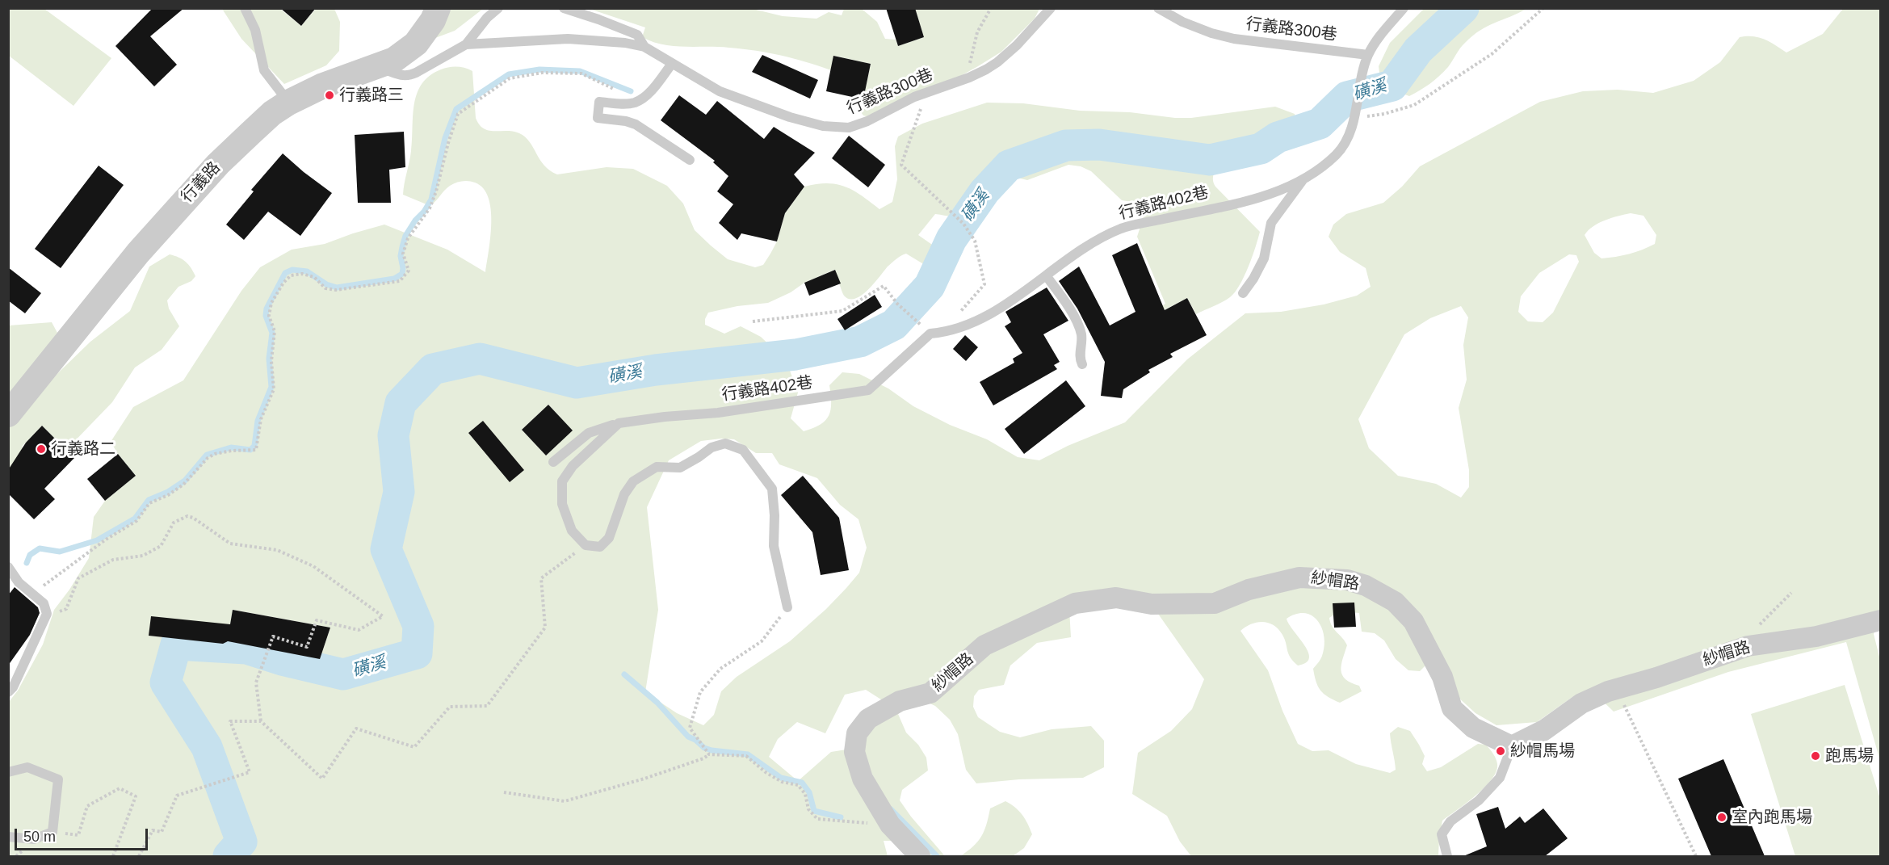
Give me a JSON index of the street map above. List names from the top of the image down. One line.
{"streets":{"street":["行義路","紗帽路"],"lane":["行義路300巷","行義路402巷"]},"crossings":[["行義路300巷","行義路"],["行義路300巷","行義路402巷"]],"water":["磺溪"],"places":["行義路三","行義路二","紗帽馬場","跑馬場","室內跑馬場"],"scale_bar":"50 m"}
